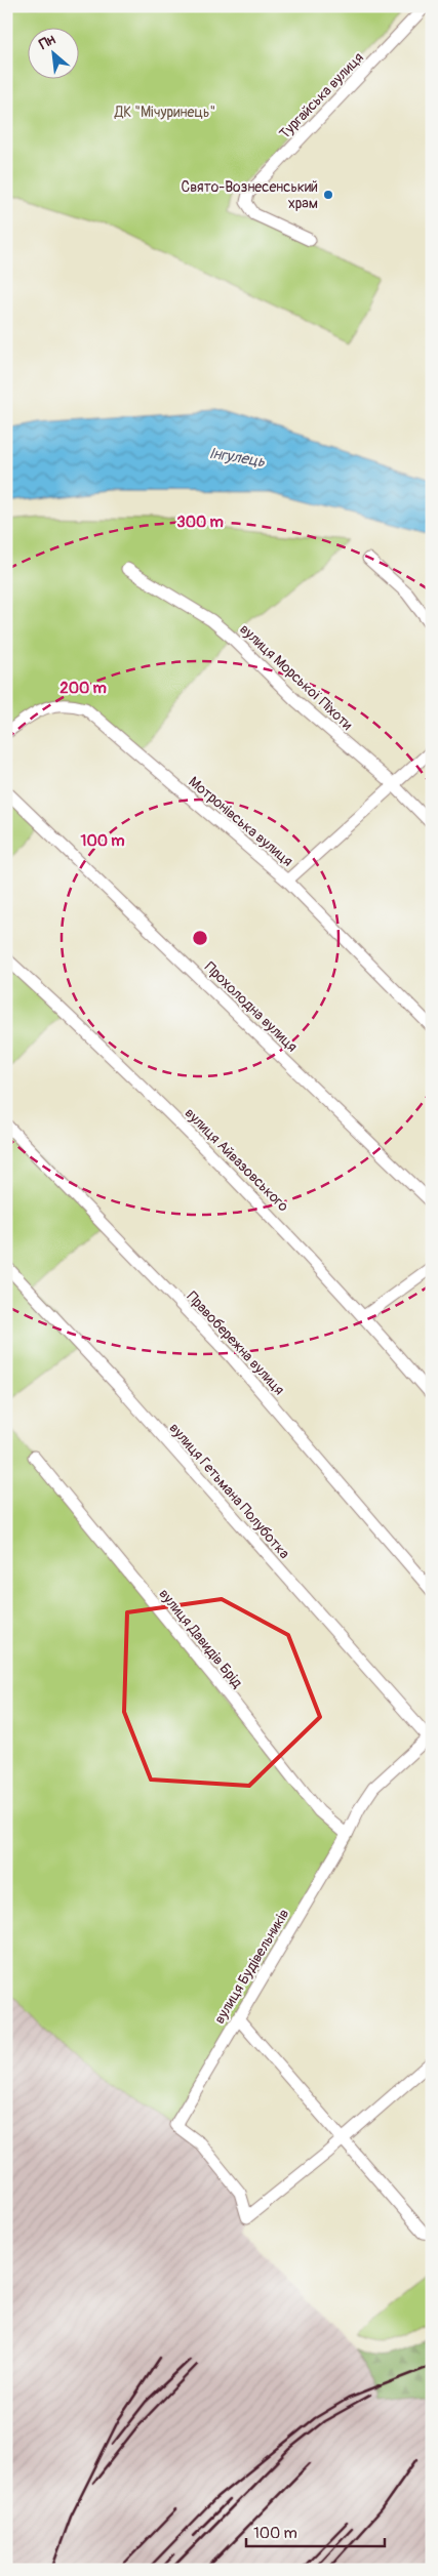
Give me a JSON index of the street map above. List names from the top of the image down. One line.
{"streets":{"street":["Тургайська вулиця","вулиця Морської Піхоти","Мотронівська вулиця","Прохолодна вулиця","вулиця Айвазовського","Правобережна вулиця","вулиця Гетьмана Полуботка","вулиця Давидів Брід","вулиця Будівельників"]},"crossings":[["вулиця Гетьмана Полуботка","вулиця Будівельників"],["вулиця Давидів Брід","вулиця Будівельників"]],"water":["Інгулець"],"parks":["ДК \"Мічуринець\""],"places":["Свято-Вознесенський храм"],"scale_bar":"100 m","north":"top left","rings":["300 m","200 m","100 m"]}
